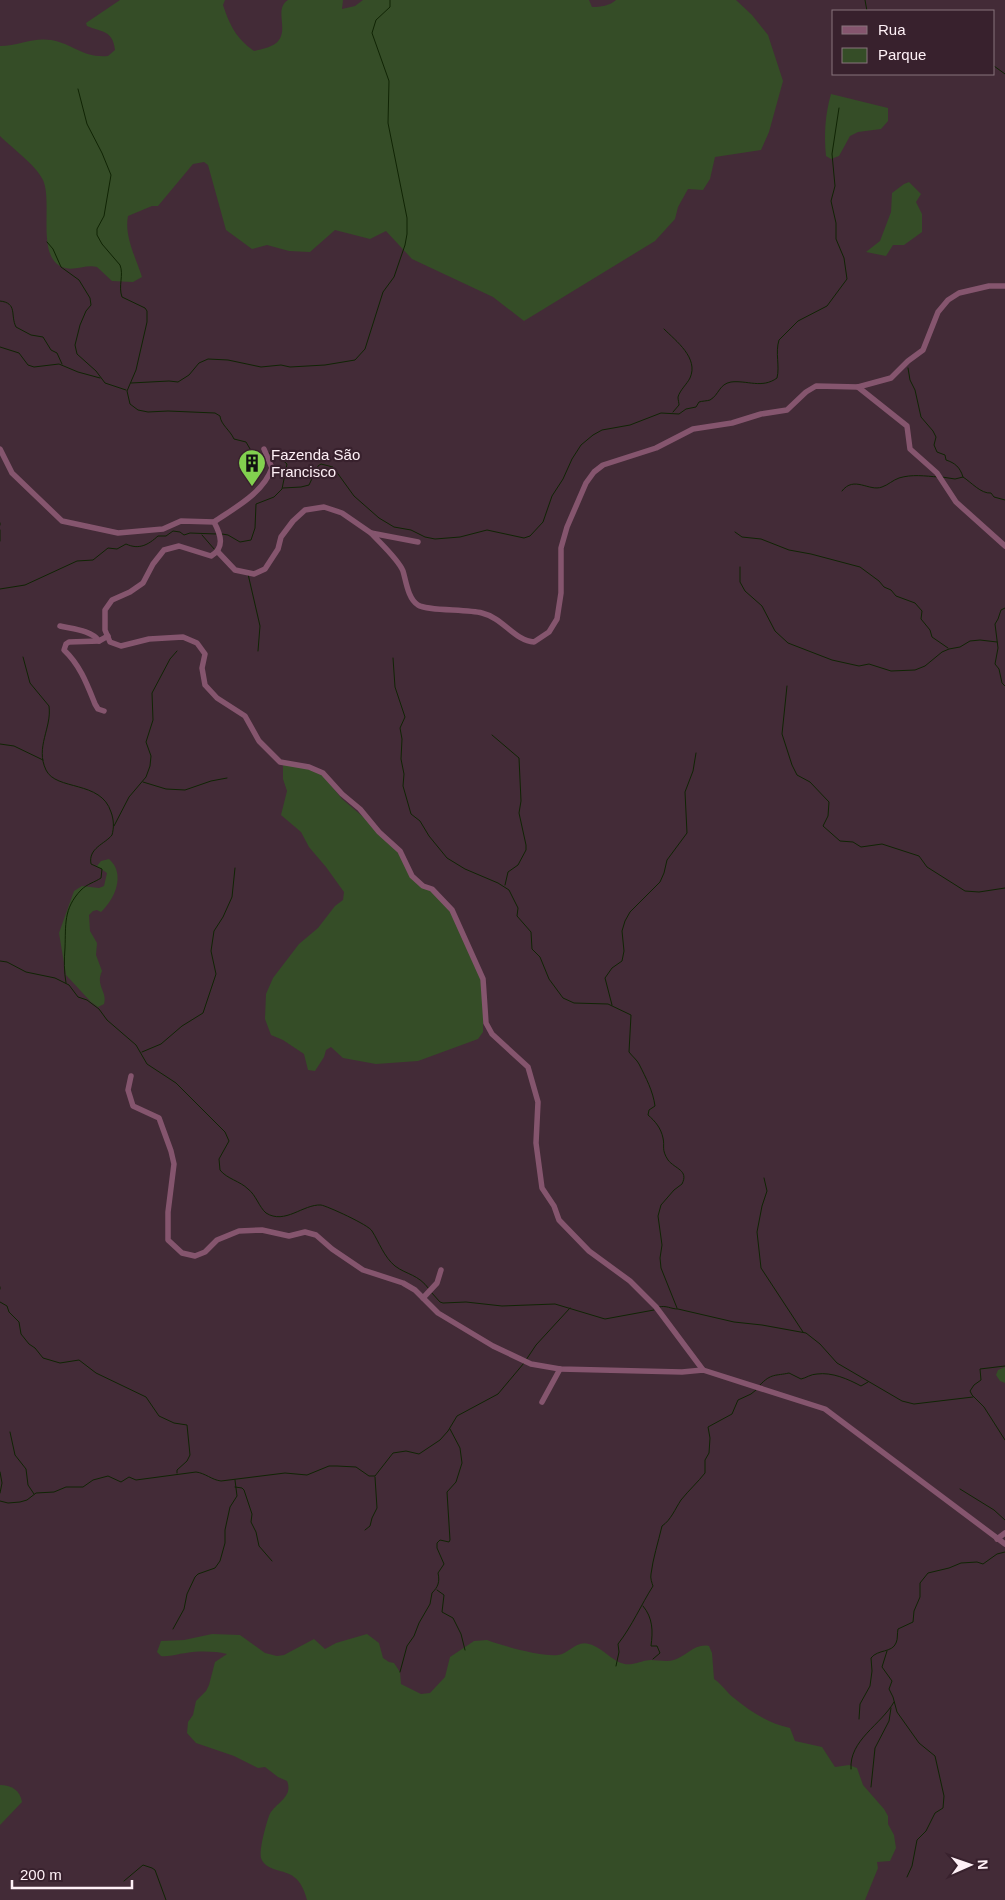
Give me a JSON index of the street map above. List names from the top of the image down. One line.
{"places":{"building":["Fazenda São Francisco"]},"legend":["Rua","Parque"],"scale_bar":"200 m","north":"right"}
